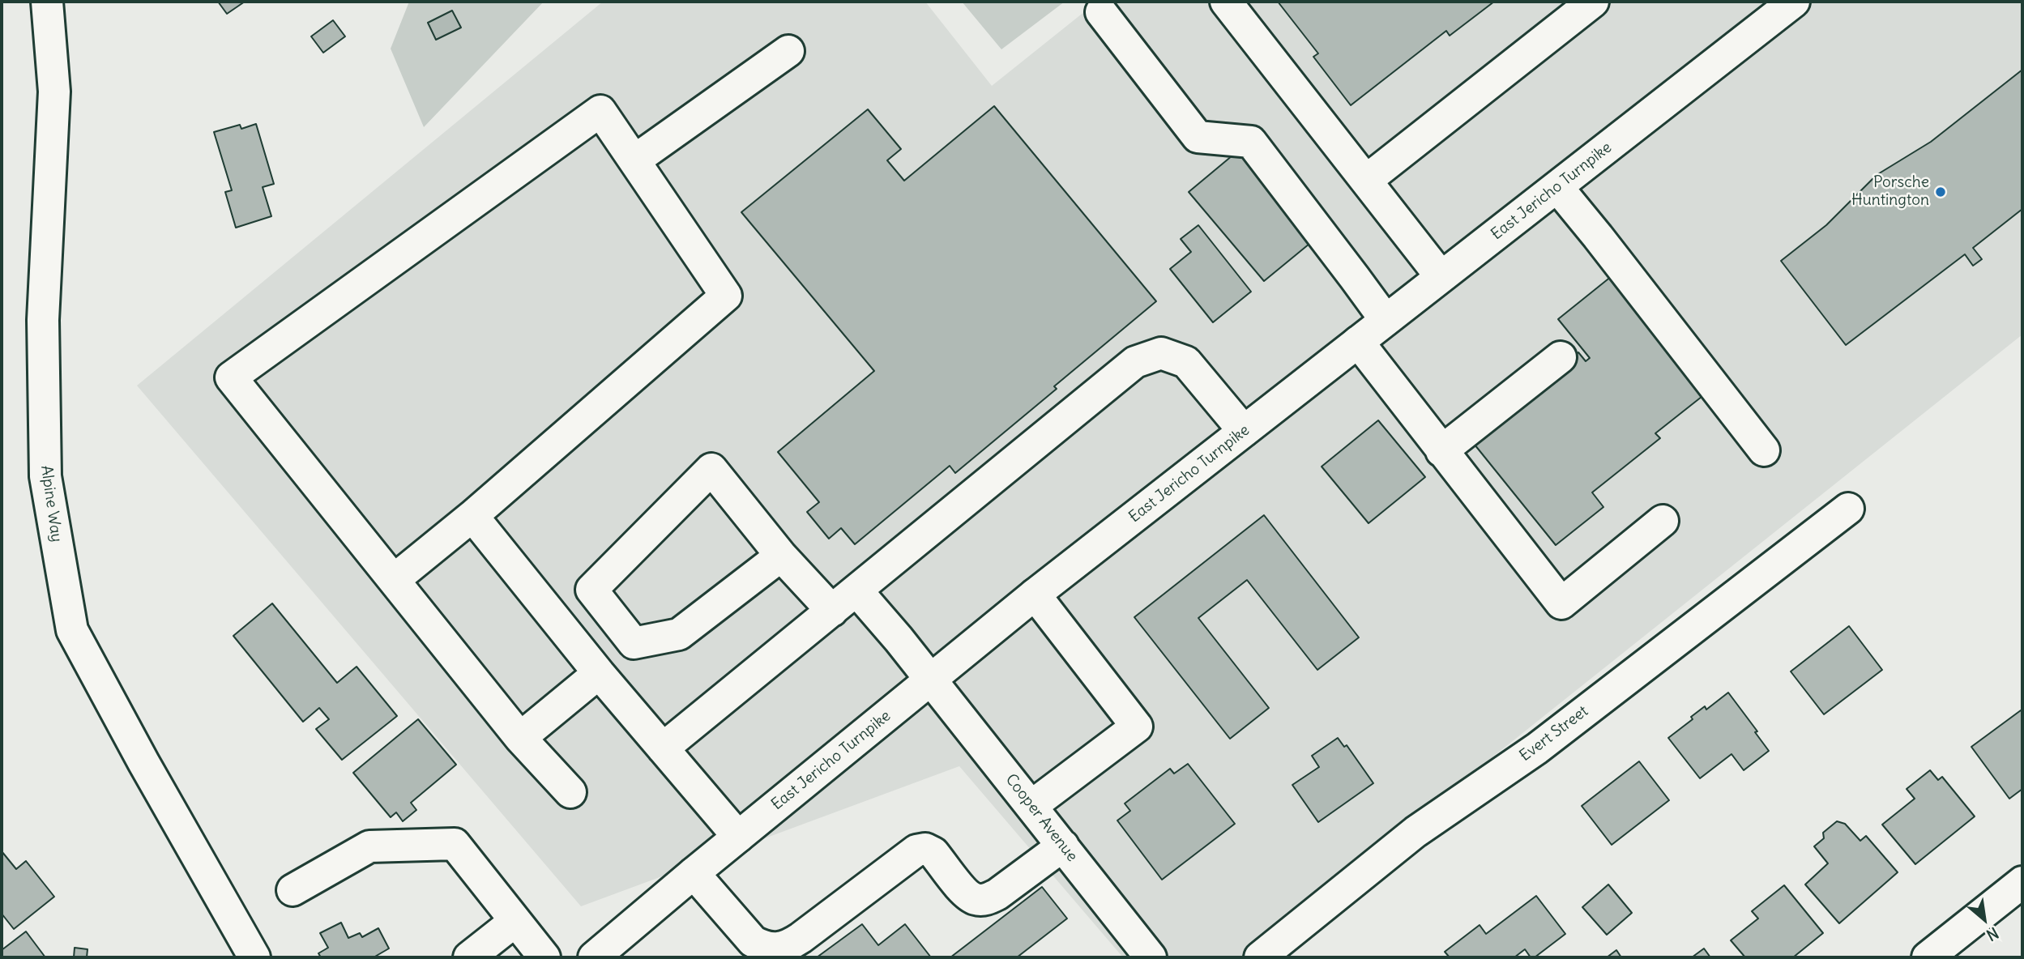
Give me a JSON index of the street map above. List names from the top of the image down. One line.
{"streets":{"street":["East Jericho Turnpike","Alpine Way","Evert Street","Cooper Avenue"]},"crossings":[["East Jericho Turnpike","Cooper Avenue"]],"places":["Porsche Huntington"],"north":"bottom right"}
